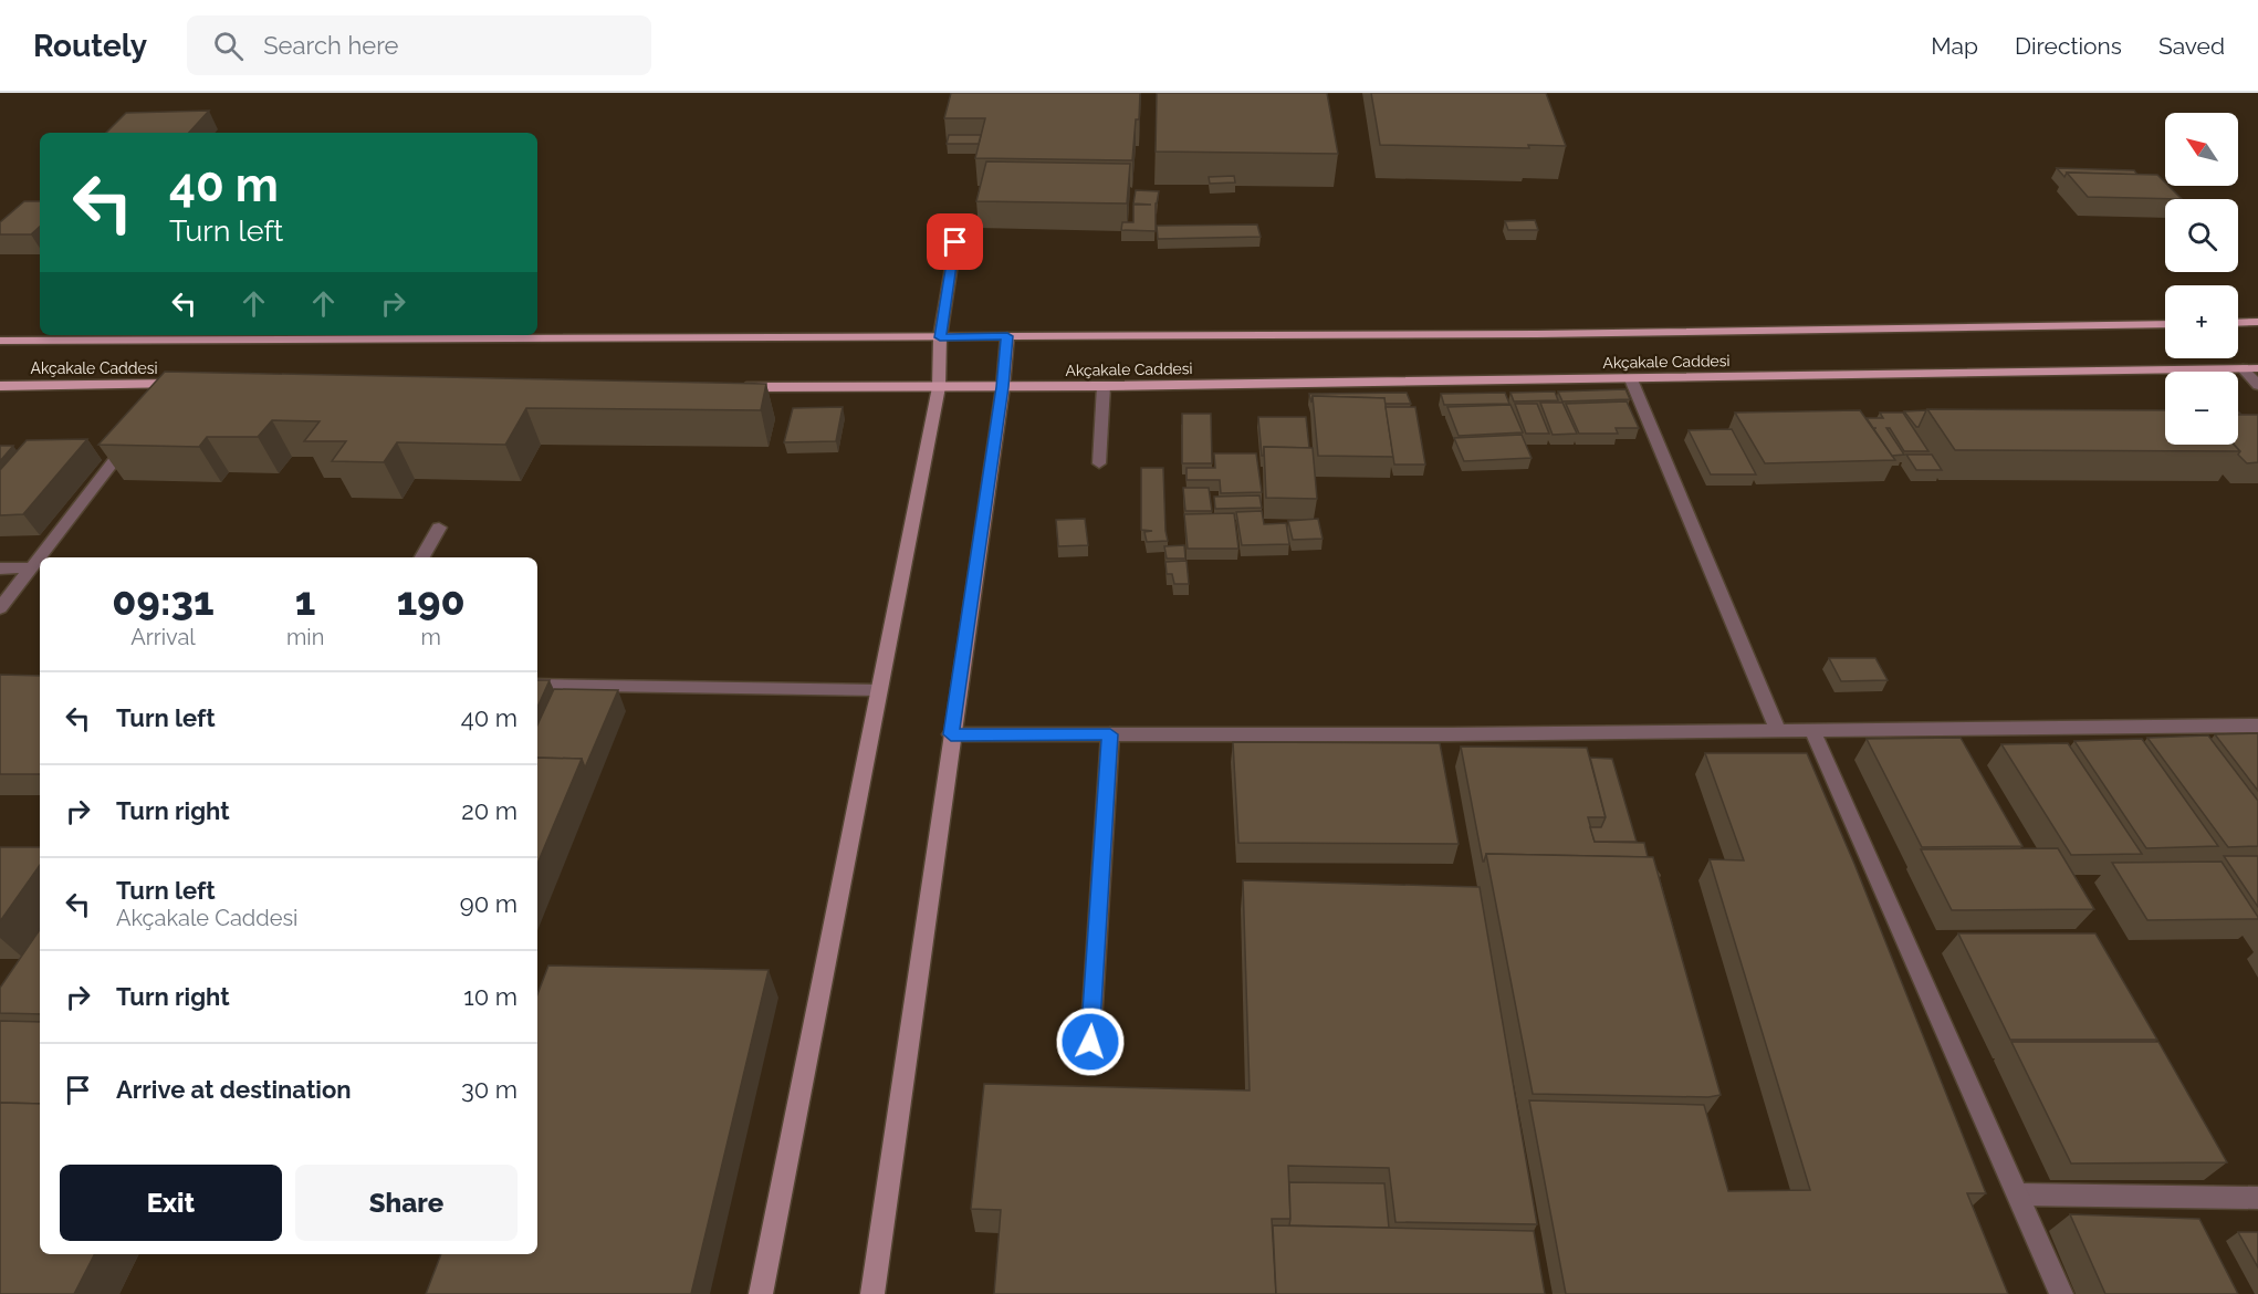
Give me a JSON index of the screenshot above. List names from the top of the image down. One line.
{"streets":{"main road":["Akçakale Caddesi"]},"north":"top left","page":{"header":"Routely","search":"Search here","nav":["Map","Directions","Saved"],"map_buttons":["+","−"],"turn":["40 m","Turn left"],"eta":["09:31","Arrival","1","min","190","m"],"list":[{"name":"Turn left","value":"40 m"},{"name":"Turn right","value":"20 m"},{"name":"Turn left","note":"Akçakale Caddesi","value":"90 m"},{"name":"Turn right","value":"10 m"},{"name":"Arrive at destination","value":"30 m"}],"buttons":["Exit","Share"]}}
